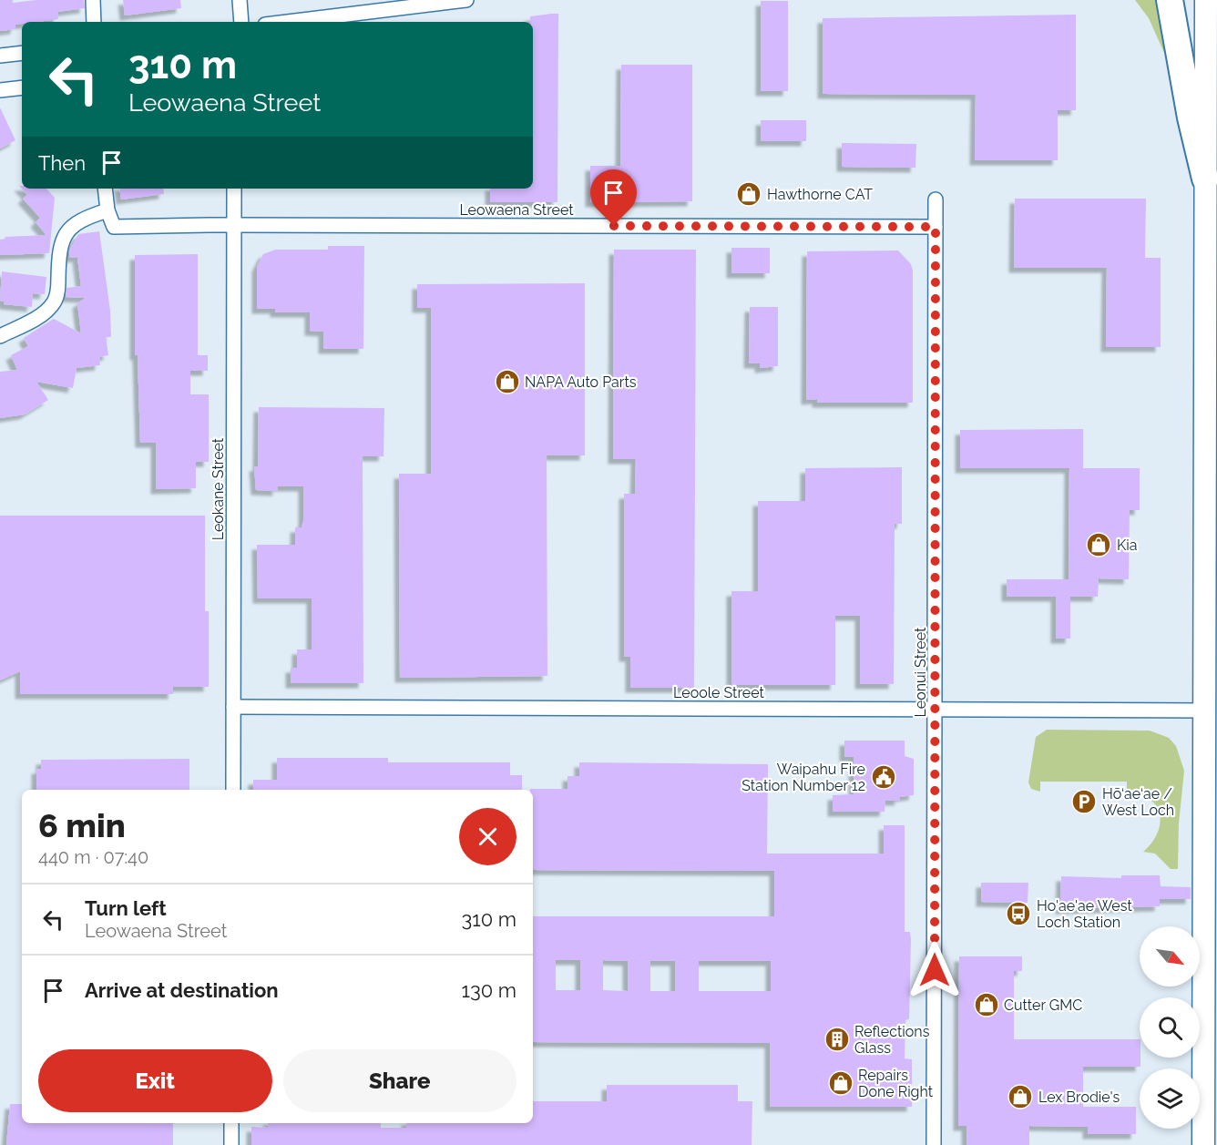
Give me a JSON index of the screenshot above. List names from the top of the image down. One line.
{"streets":{"street":["Leowaena Street","Leokane Street","Leonui Street","Leoole Street"]},"crossings":[["Leowaena Street","Leokane Street"],["Leowaena Street","Leonui Street"],["Leokane Street","Leoole Street"],["Leonui Street","Leoole Street"]],"places":{"shop":["Hawthorne CAT","NAPA Auto Parts","Kia","Cutter GMC","Repairs Done Right","Lex Brodie's"],"public building":["Waipahu Fire Station Number 12"],"parking":["Hō‘ae‘ae / West Loch"],"bus stop":["Ho'ae'ae West Loch Station"],"building":["Reflections Glass"]},"north":"bottom right","page":{"turn":["310 m","Leowaena Street"],"then":"Then","heading":["6 min","440 m · 07:40"],"list":[{"name":"Turn left","note":"Leowaena Street","value":"310 m"},{"name":"Arrive at destination","value":"130 m"}],"buttons":["Exit","Share"]}}
